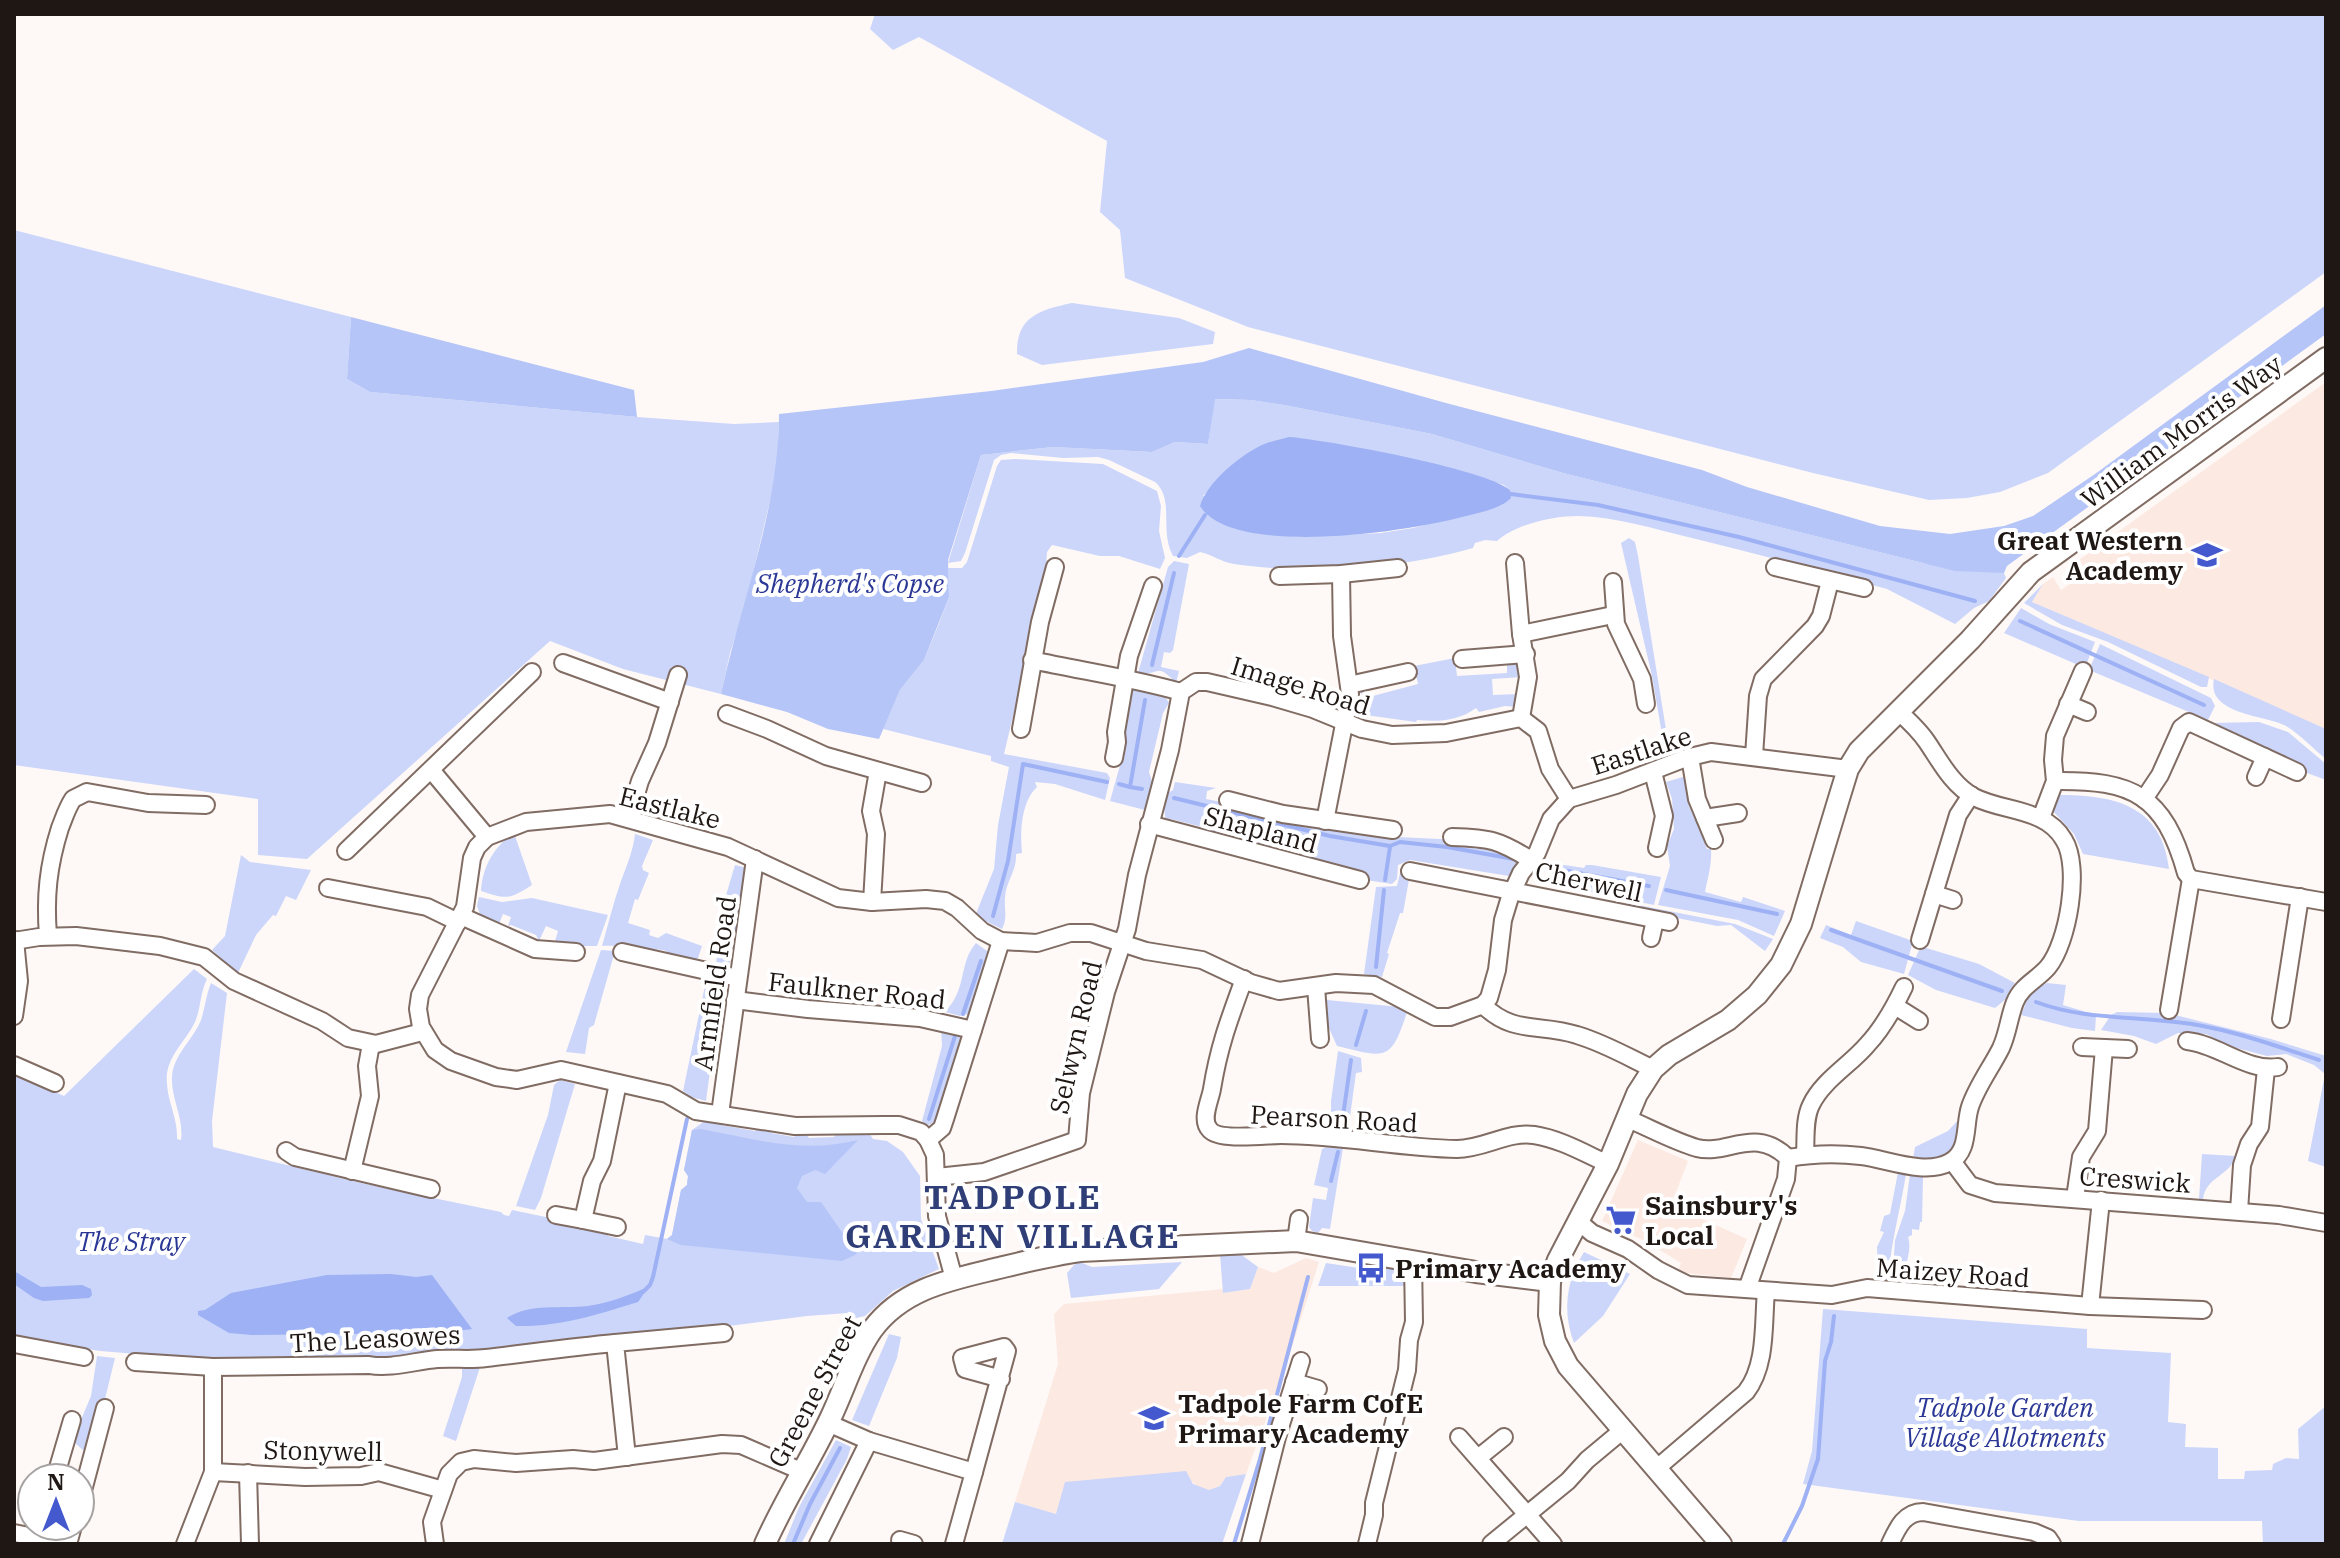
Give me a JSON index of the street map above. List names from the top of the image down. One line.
{"streets":{"street":["William Morris Way","Image Road","Eastlake","Shapland","Cherwell","Armfield Road","Faulkner Road","Selwyn Road","Pearson Road","Creswick","Maizey Road","The Leasowes","Greene Street","Stonywell"]},"crossings":[["William Morris Way","Eastlake"],["William Morris Way","Pearson Road"],["William Morris Way","Maizey Road"],["William Morris Way","Greene Street"],["Eastlake","Cherwell"],["Eastlake","Armfield Road"],["Armfield Road","Faulkner Road"]],"districts":["TADPOLE GARDEN VILLAGE"],"parks":["Shepherd's Copse","The Stray","Tadpole Garden Village Allotments"],"places":{"school or university":["Great Western Academy","Tadpole Farm CofE Primary Academy"],"supermarket":["Sainsbury's Local"],"bus stop":["Primary Academy"]},"north":"top"}
